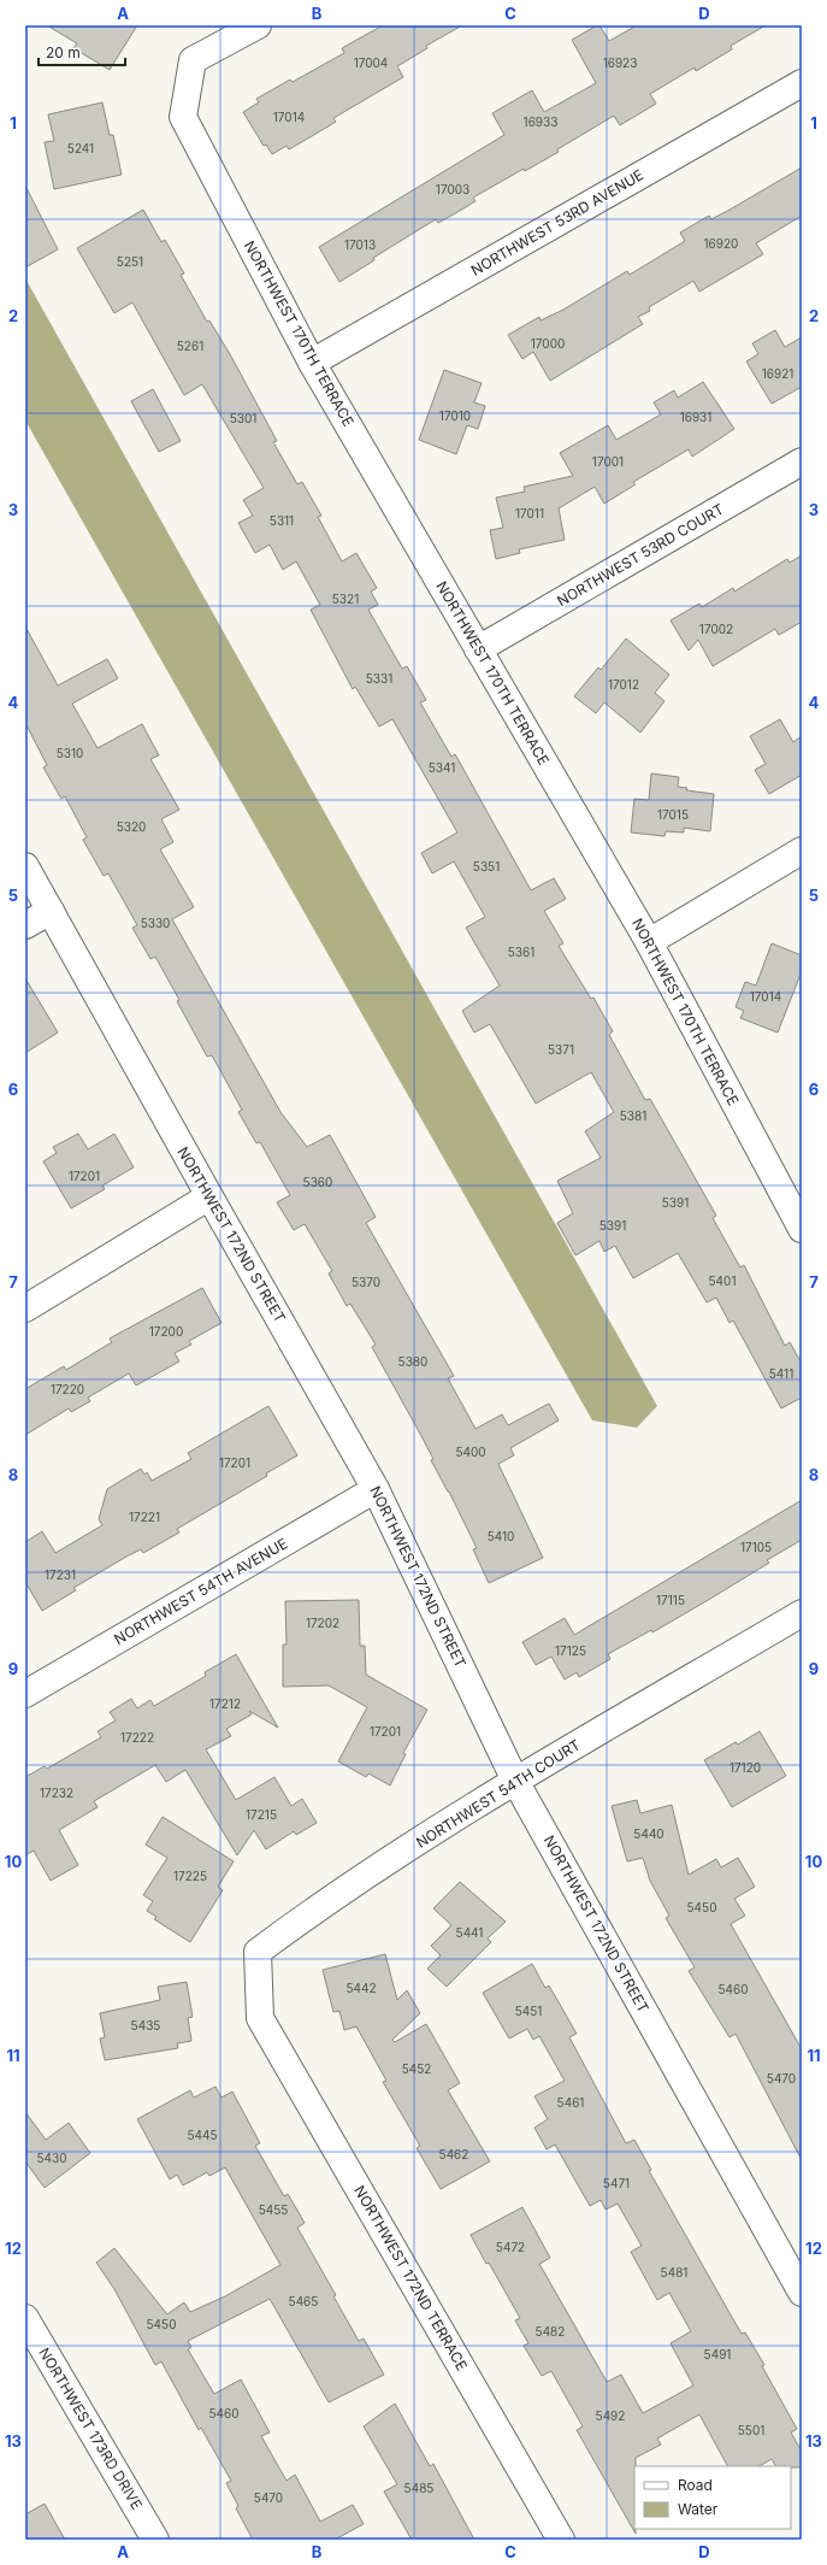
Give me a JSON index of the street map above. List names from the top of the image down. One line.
{"streets":{"street":["NORTHWEST 53RD AVENUE","NORTHWEST 170TH TERRACE","NORTHWEST 53RD COURT","NORTHWEST 172ND STREET","NORTHWEST 54TH AVENUE","NORTHWEST 54TH COURT","NORTHWEST 172ND TERRACE","NORTHWEST 173RD DRIVE"]},"crossings":[["NORTHWEST 53RD AVENUE","NORTHWEST 170TH TERRACE"],["NORTHWEST 170TH TERRACE","NORTHWEST 53RD COURT"],["NORTHWEST 172ND STREET","NORTHWEST 54TH AVENUE"],["NORTHWEST 172ND STREET","NORTHWEST 54TH COURT"],["NORTHWEST 54TH COURT","NORTHWEST 172ND TERRACE"]],"house_numbers":["17004","16923","17014","16933","5241","17003","16920","17013","5251","17000","5261","16921","17010","16931","5301","17001","17011","5311","5321","17002","5331","17012","5310","5341","17015","5320","5351","5330","5361","17014","5371","5381","17201","5360","5391","5391","5401","5370","17200","5380","5411","17220","5400","17201","17221","5410","17105","17231","17115","17202","17125","17212","17201","17222","17120","17232","17215","5440","17225","5450","5441","5442","5460","5451","5435","5452","5470","5461","5445","5462","5430","5471","5455","5472","5481","5465","5450","5482","5491","5460","5492","5501","5485","5470"],"legend":["Road","Water"],"scale_bar":"20 m","grid":{"columns":["A","B","C","D"],"rows":["1","2","3","4","5","6","7","8","9","10","11","12","13"]}}
